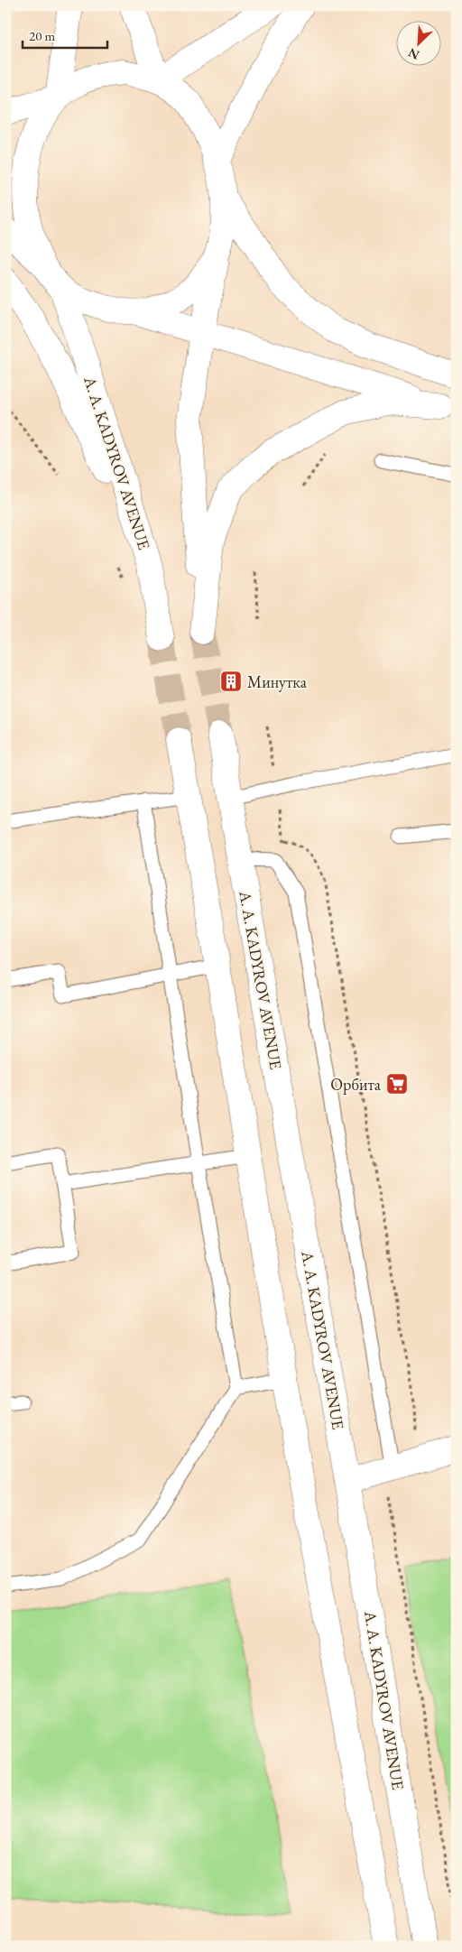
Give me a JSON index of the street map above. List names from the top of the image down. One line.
{"streets":{"main road":["A. A. KADYROV AVENUE"]},"places":{"building":["Минутка"],"supermarket":["Орбита"]},"scale_bar":"20 m","north":"bottom left"}
